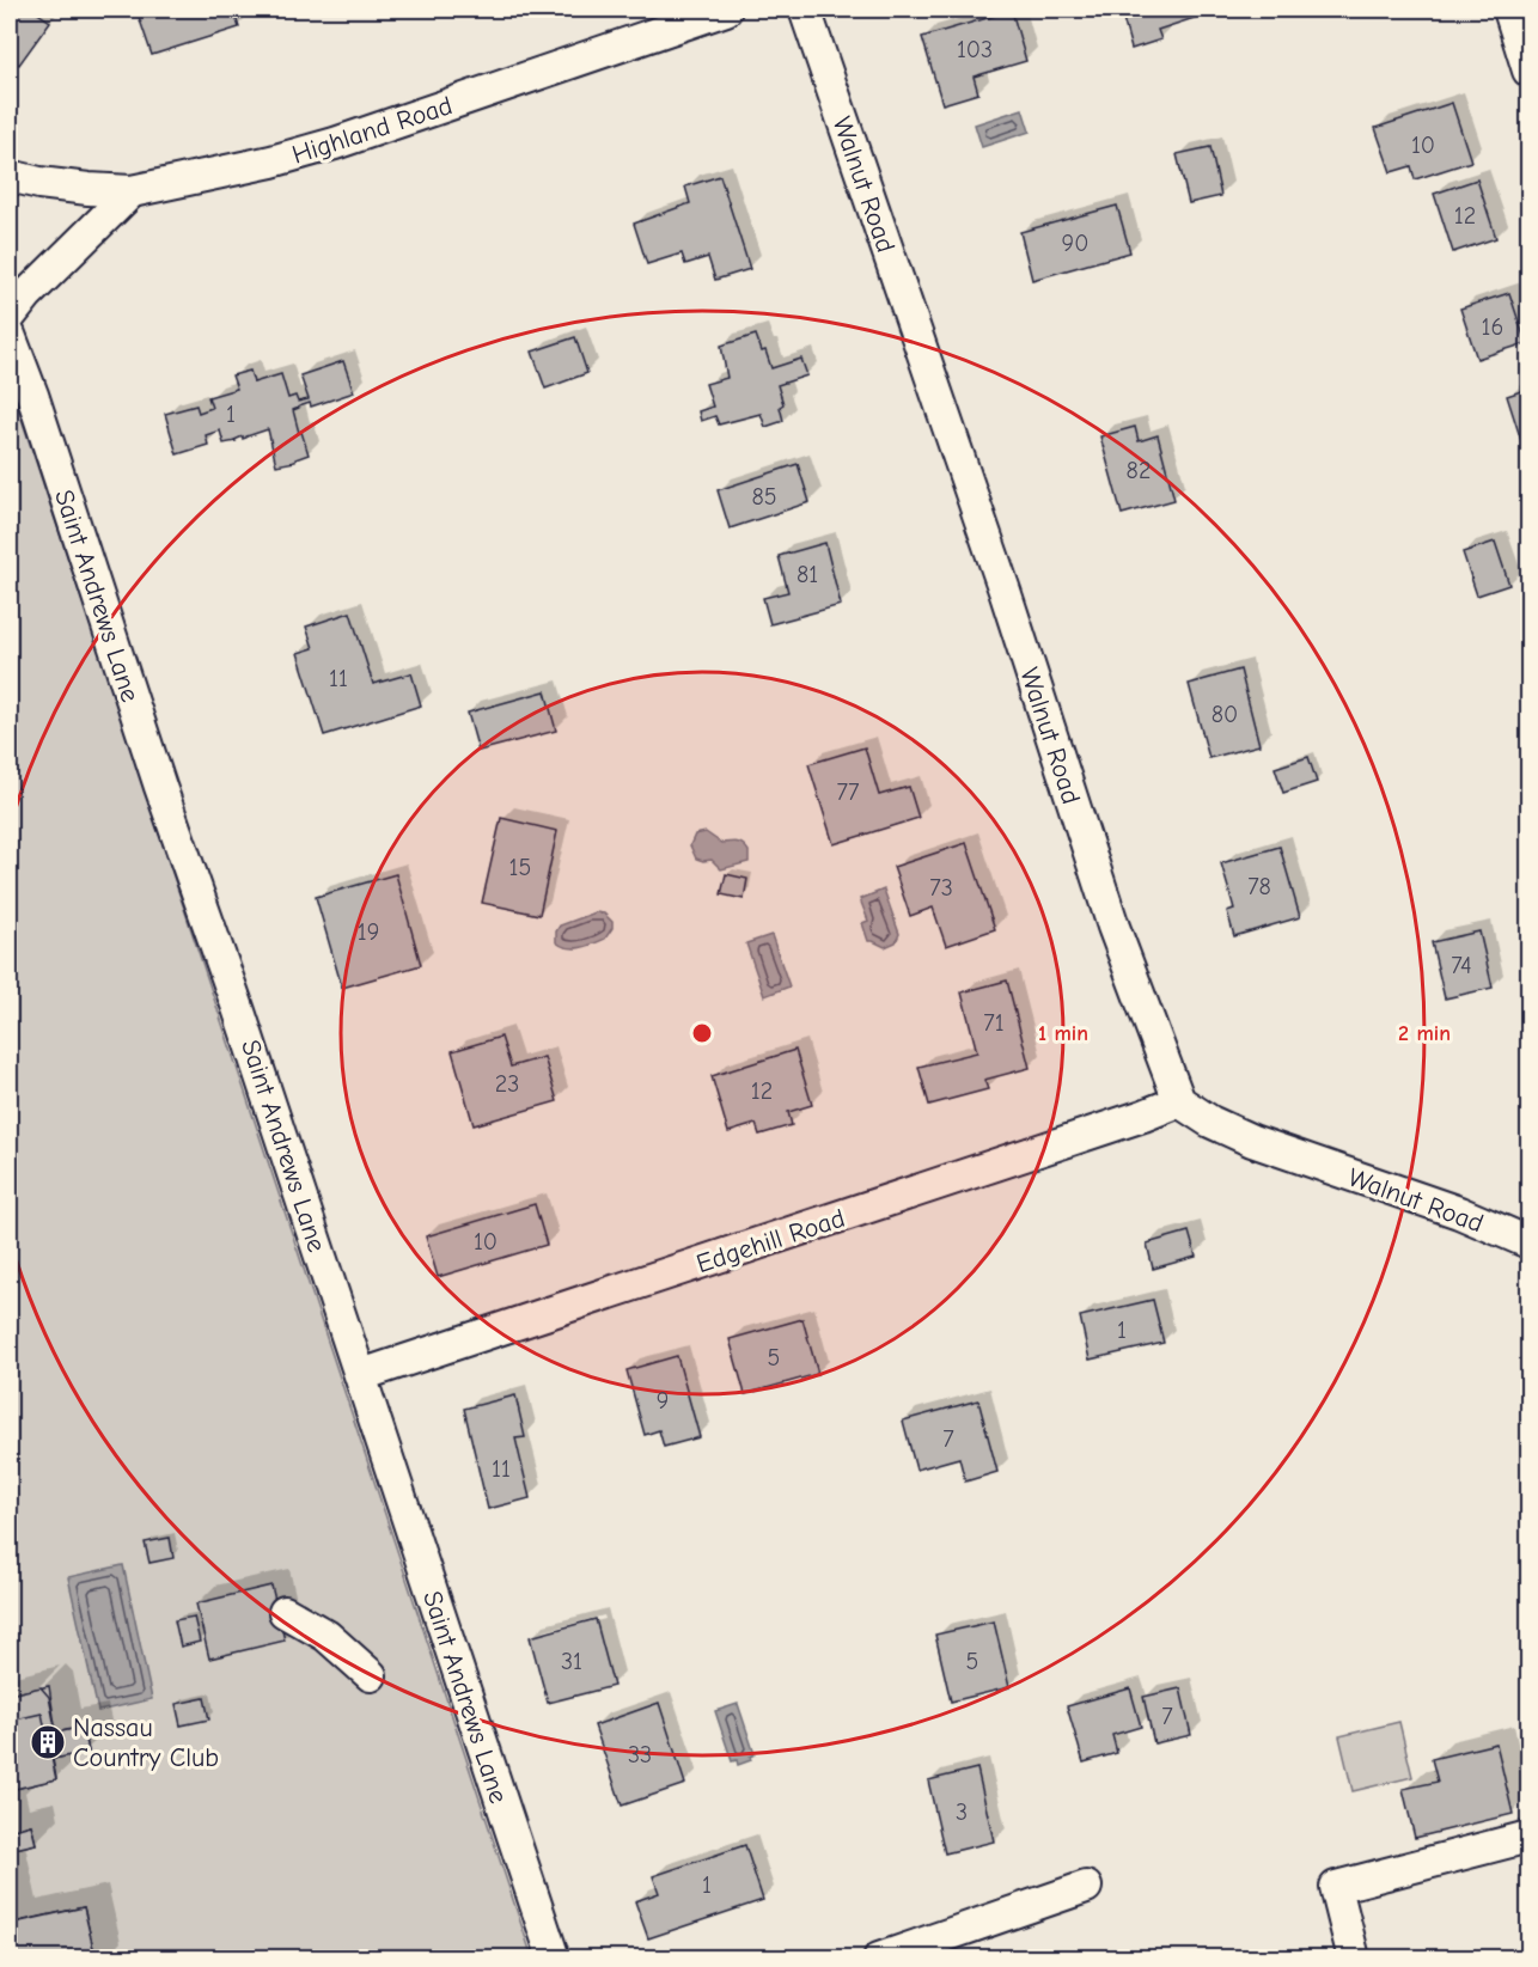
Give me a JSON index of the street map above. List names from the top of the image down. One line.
{"streets":{"street":["Highland Road","Walnut Road","Saint Andrews Lane","Edgehill Road"]},"crossings":[["Walnut Road","Edgehill Road"],["Saint Andrews Lane","Edgehill Road"]],"places":{"building":["Nassau Country Club"]},"house_numbers":["103","10","12","90","16","1","82","85","81","11","80","77","15","78","73","19","74","71","23","12","10","1","5","9","7","11","31","5","7","33","3","1"],"rings":["1 min","2 min"]}
